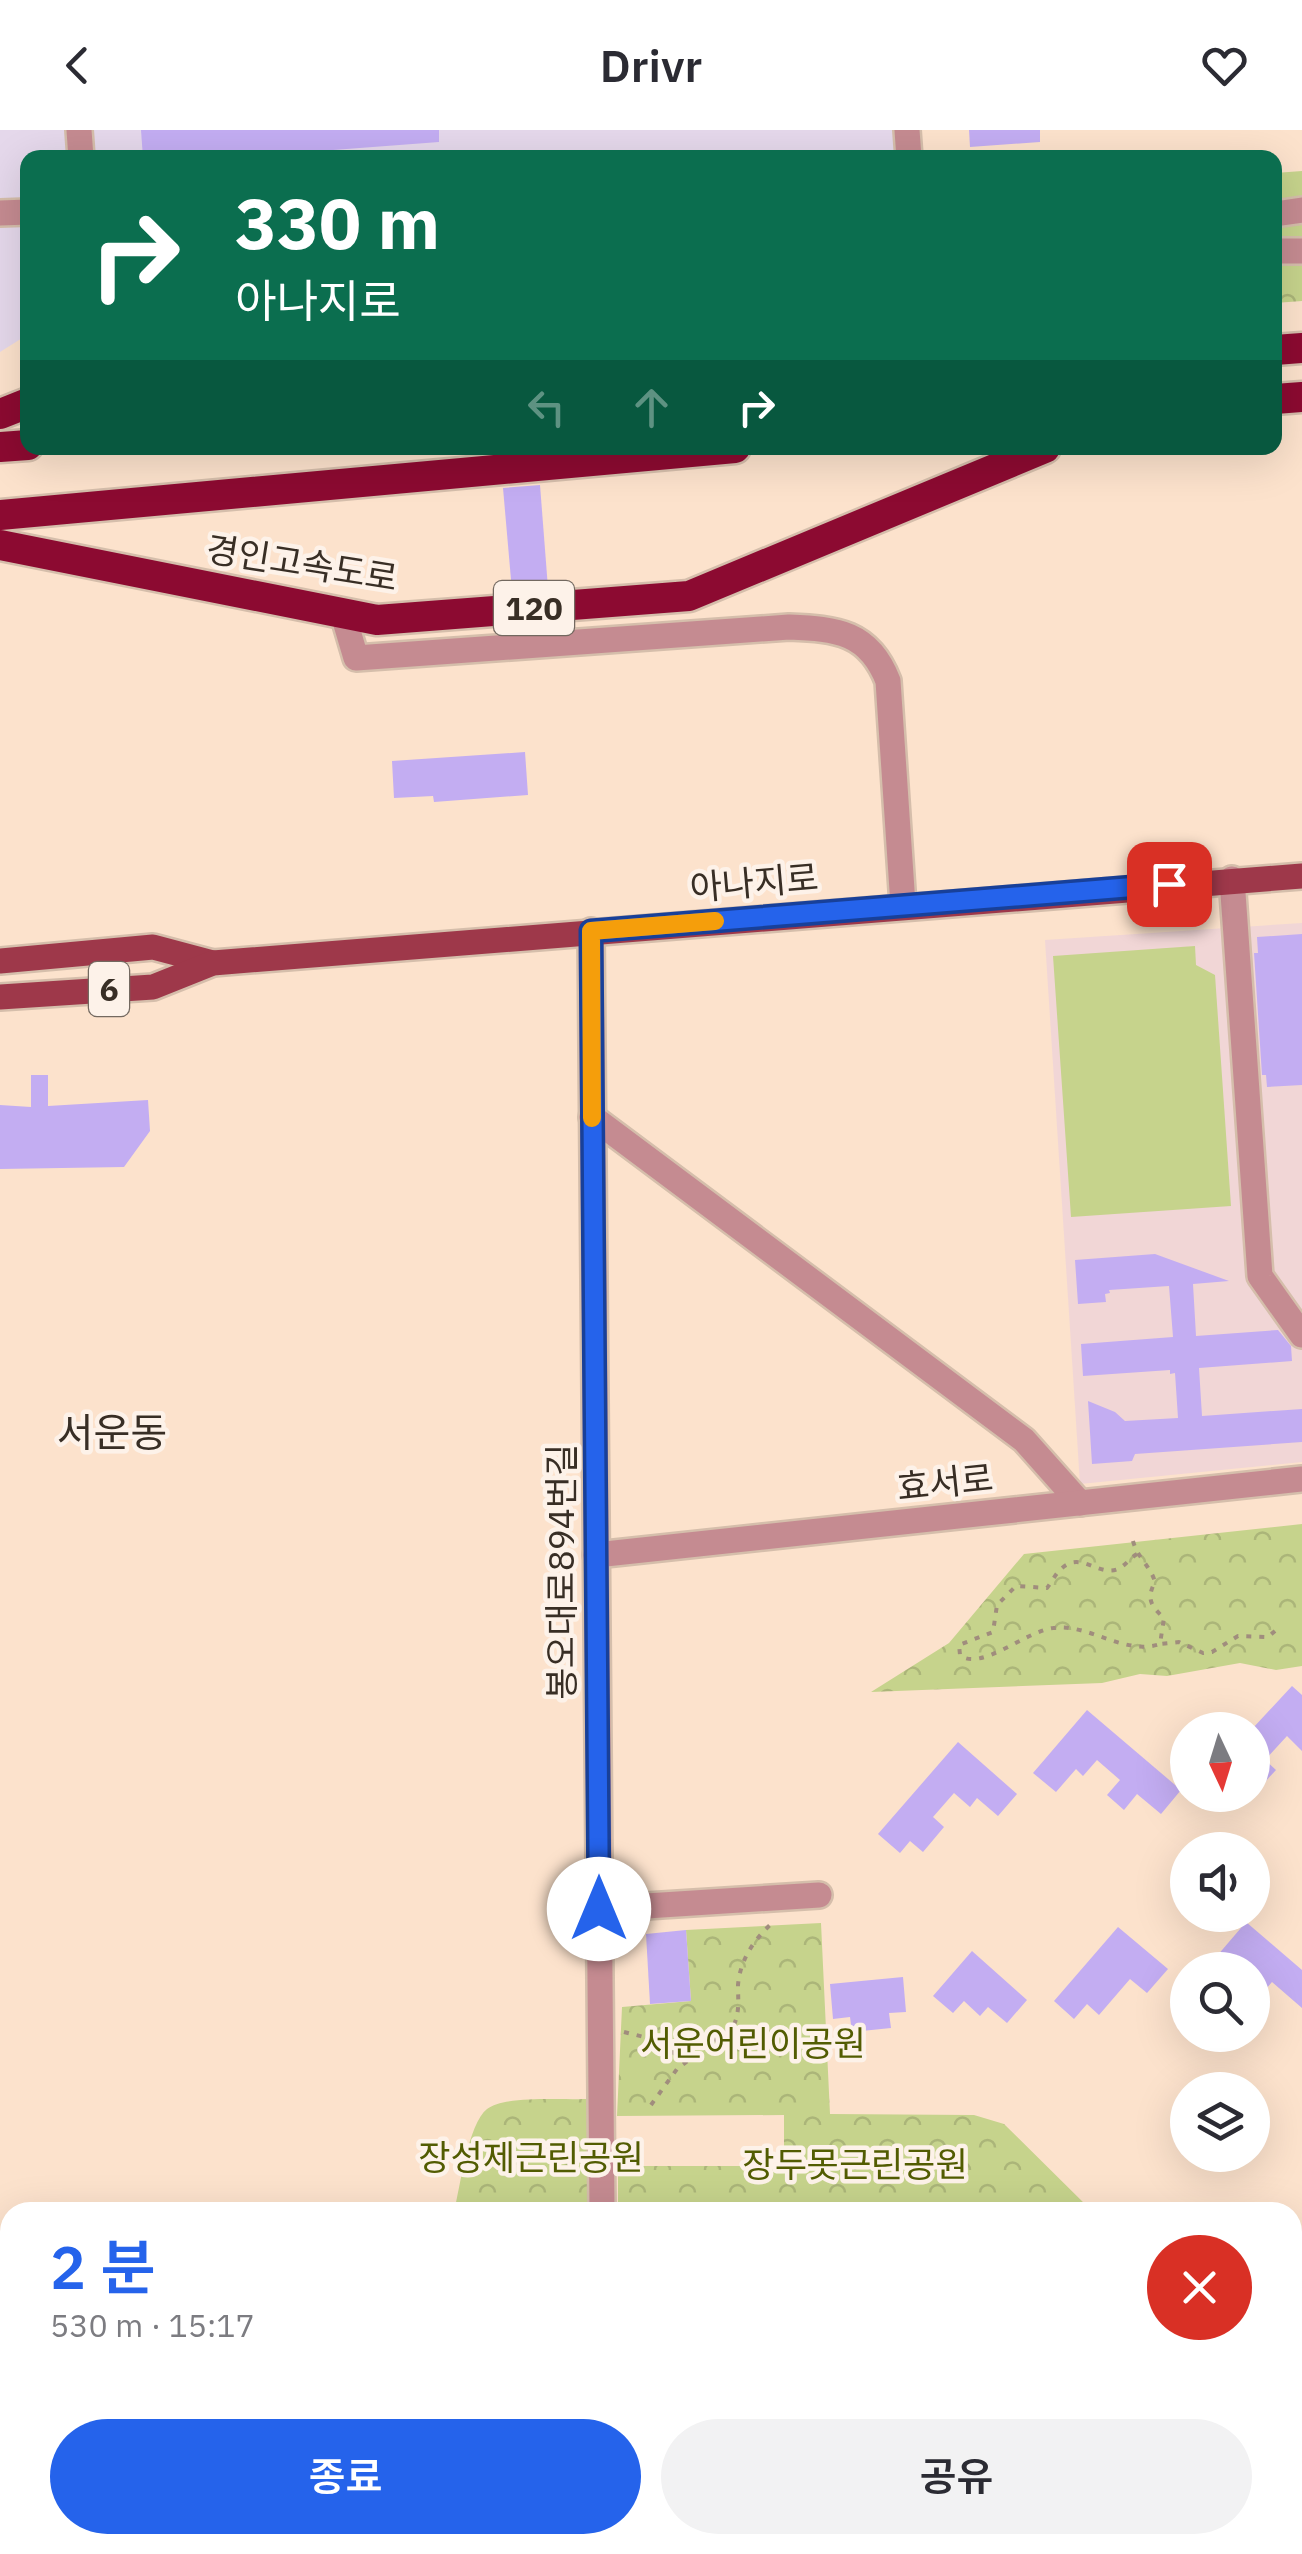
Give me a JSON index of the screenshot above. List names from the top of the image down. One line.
{"streets":{"highway":["경인고속도로","120"],"main road":["아나지로","6"],"street":["효서로","봉오대로894번길"]},"crossings":[["아나지로","봉오대로894번길"],["효서로","봉오대로894번길"]],"districts":["서운동"],"parks":["서운어린이공원","장성제근린공원","장두못근린공원"],"north":"bottom","page":{"header":"Drivr","turn":["330 m","아나지로"],"heading":["2 분","530 m · 15:17"],"buttons":["종료","공유"]}}
